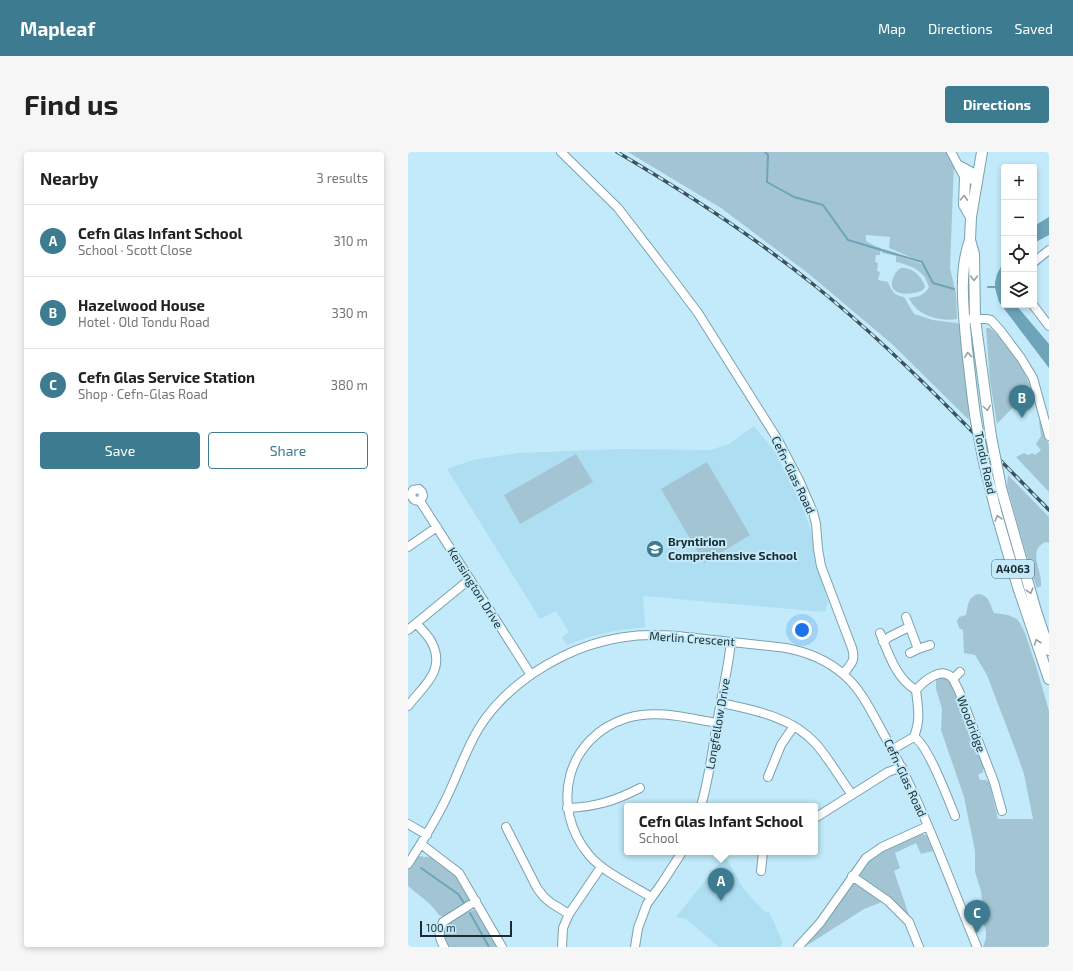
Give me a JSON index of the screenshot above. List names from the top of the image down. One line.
{"streets":{"main road":["Tondu Road","A4063"],"street":["Cefn-Glas Road","Kensington Drive","Merlin Crescent","Longfellow Drive","Woodridge"]},"crossings":[["Tondu Road","A4063"],["Cefn-Glas Road","Merlin Crescent"],["Kensington Drive","Merlin Crescent"],["Merlin Crescent","Longfellow Drive"]],"places":{"school or university":["Bryntirion Comprehensive School"]},"scale_bar":"100 m","page":{"header":"Mapleaf","nav":["Map","Directions","Saved"],"buttons":["Directions",["Save","Share"]],"title":"Find us","heading":["Nearby","3 results"],"map_buttons":["+","−"],"list":[{"mark":"A","name":"Cefn Glas Infant School","note":"School · Scott Close","value":"310 m"},{"mark":"B","name":"Hazelwood House","note":"Hotel · Old Tondu Road","value":"330 m"},{"mark":"C","name":"Cefn Glas Service Station","note":"Shop · Cefn-Glas Road","value":"380 m"}],"pins":["B","A","C"],"popup":["Cefn Glas Infant School","School"],"scale":"100 m"}}
